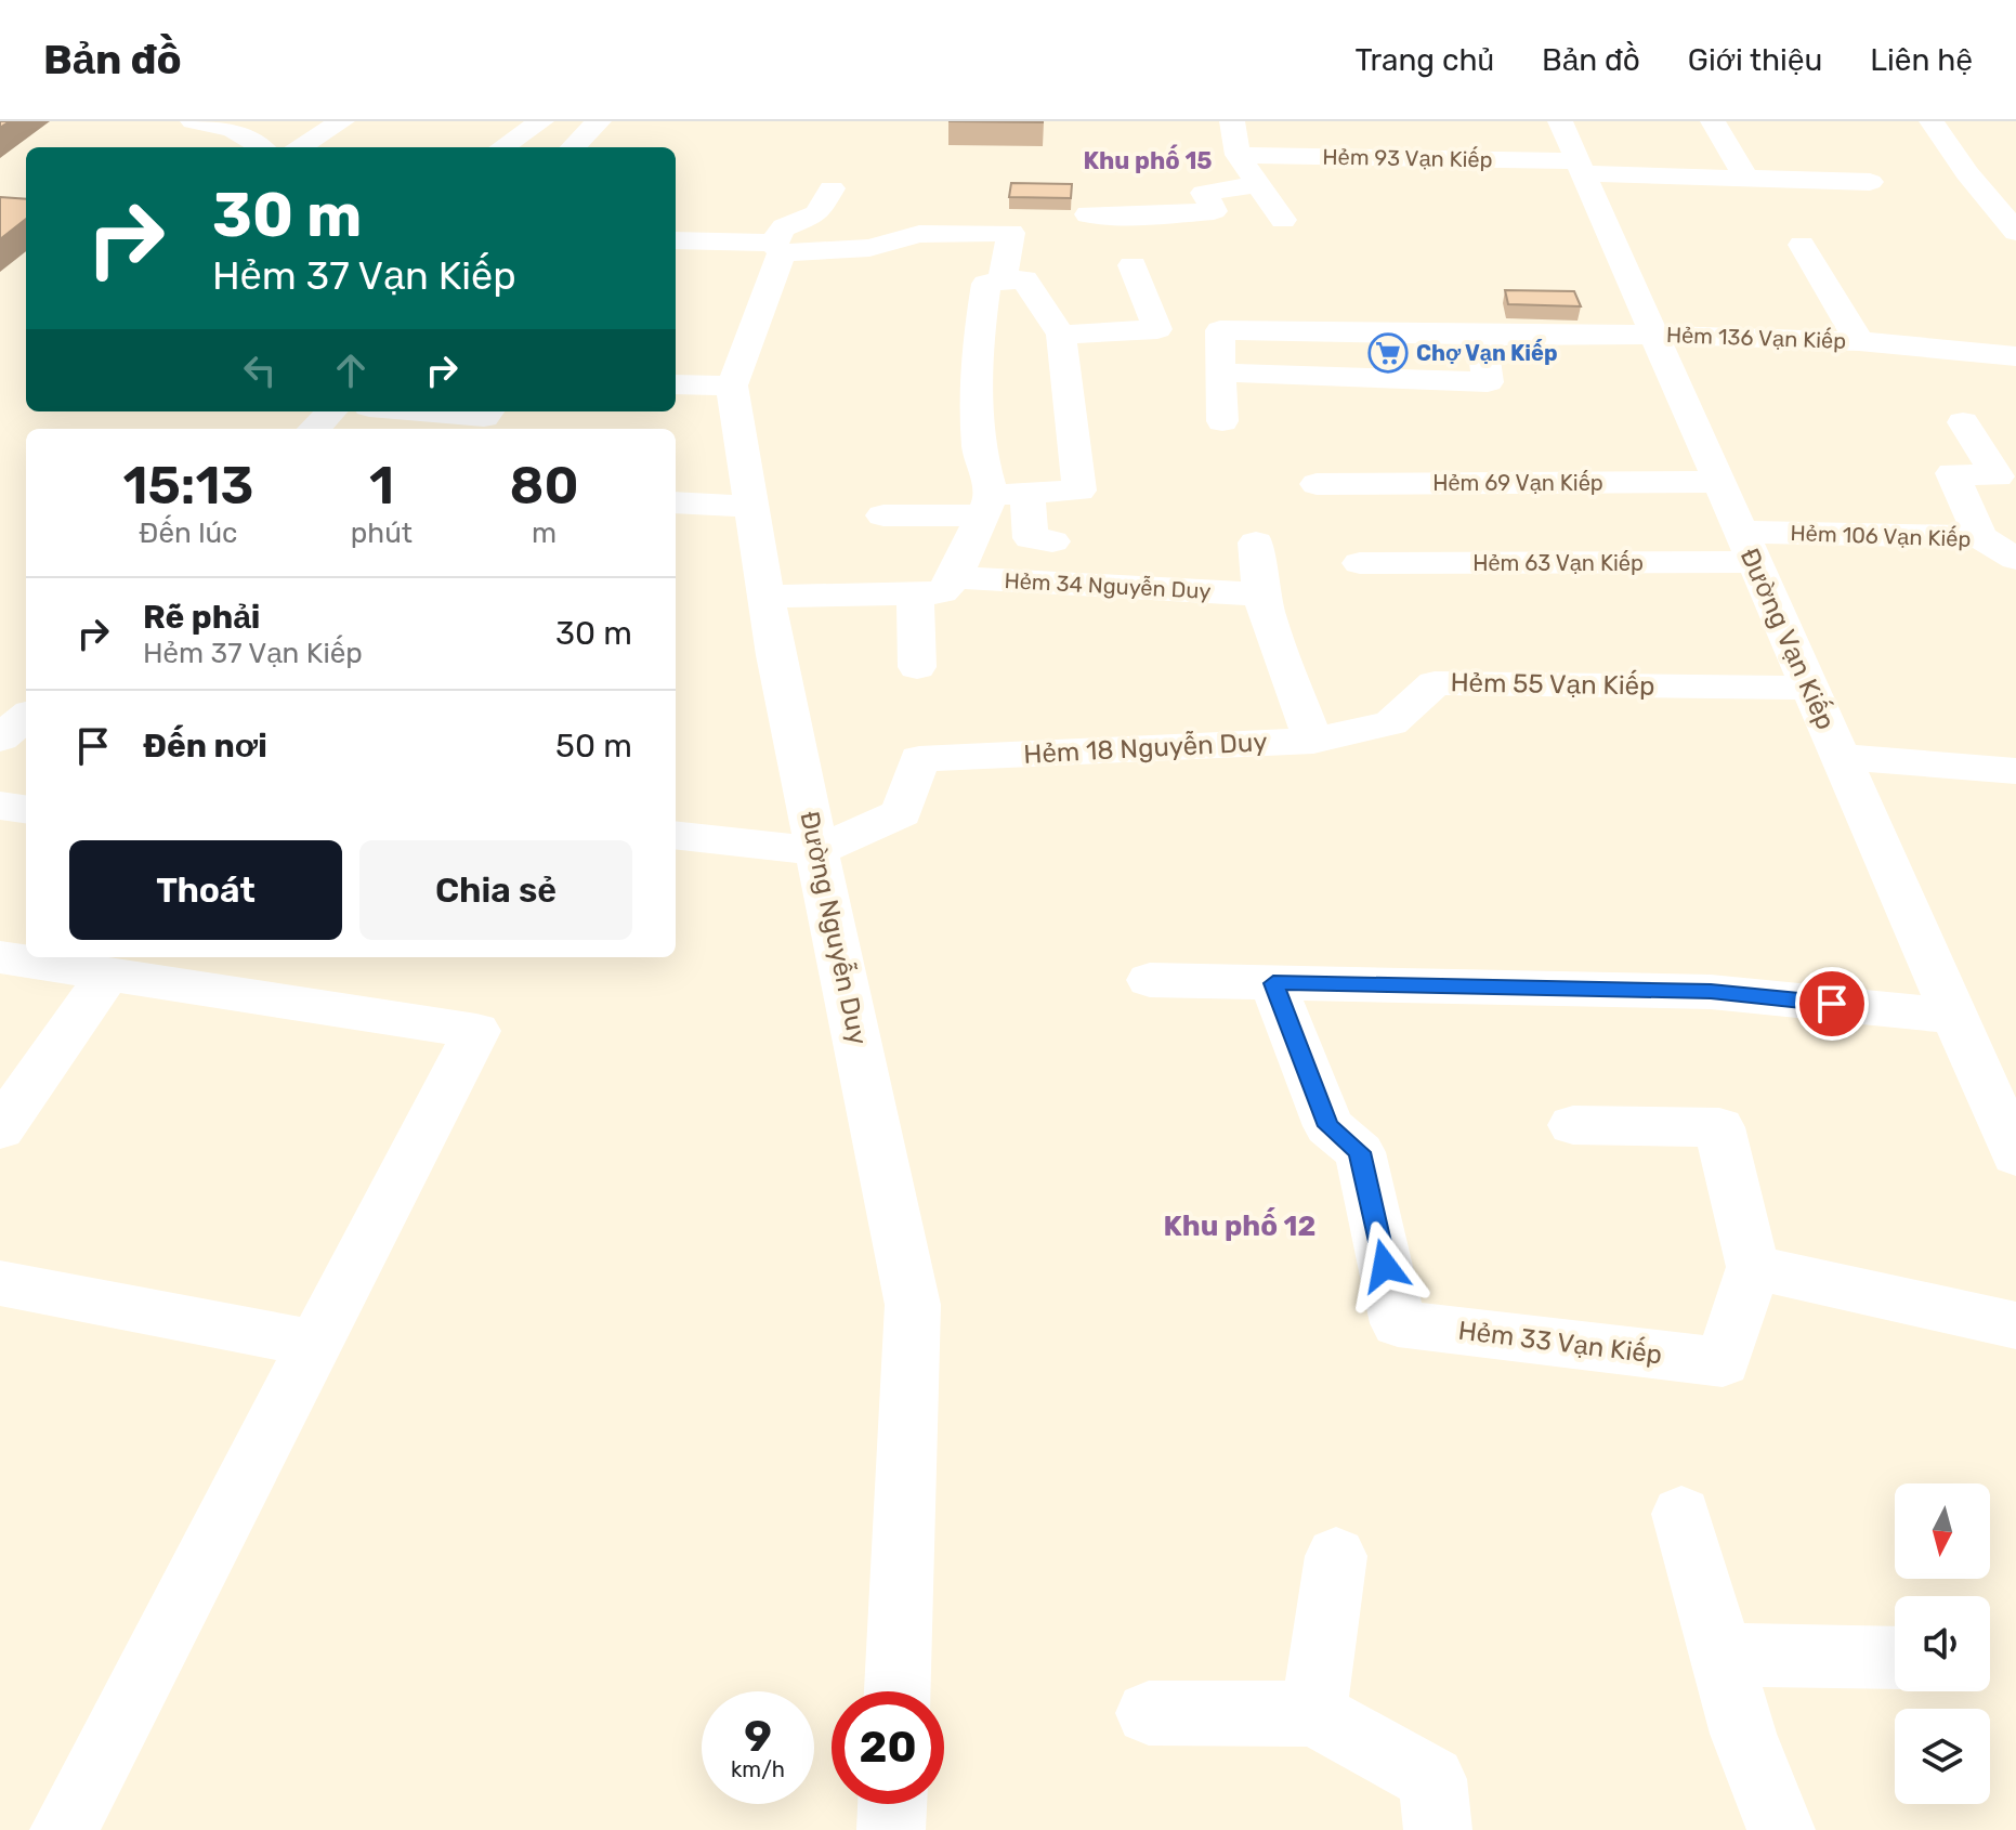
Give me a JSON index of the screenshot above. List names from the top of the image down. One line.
{"streets":{"street":["Hẻm 93 Vạn Kiếp","Hẻm 136 Vạn Kiếp","Hẻm 69 Vạn Kiếp","Hẻm 106 Vạn Kiếp","Hẻm 63 Vạn Kiếp","Hẻm 34 Nguyễn Duy","Đường Vạn Kiếp","Hẻm 55 Vạn Kiếp","Hẻm 18 Nguyễn Duy","Đường Nguyễn Duy","Hẻm 33 Vạn Kiếp"]},"crossings":[["Hẻm 93 Vạn Kiếp","Đường Vạn Kiếp"],["Hẻm 136 Vạn Kiếp","Đường Vạn Kiếp"],["Hẻm 69 Vạn Kiếp","Đường Vạn Kiếp"],["Hẻm 106 Vạn Kiếp","Hẻm 63 Vạn Kiếp"],["Hẻm 106 Vạn Kiếp","Đường Vạn Kiếp"],["Hẻm 63 Vạn Kiếp","Đường Vạn Kiếp"],["Hẻm 34 Nguyễn Duy","Hẻm 18 Nguyễn Duy"],["Hẻm 34 Nguyễn Duy","Đường Nguyễn Duy"],["Đường Vạn Kiếp","Hẻm 55 Vạn Kiếp"],["Hẻm 55 Vạn Kiếp","Hẻm 18 Nguyễn Duy"],["Hẻm 18 Nguyễn Duy","Đường Nguyễn Duy"]],"districts":["Khu phố 15","Khu phố 12"],"places":{"supermarket":["Chợ Vạn Kiếp"]},"north":"bottom","page":{"header":"Bản đồ","nav":["Trang chủ","Bản đồ","Giới thiệu","Liên hệ"],"turn":["30 m","Hẻm 37 Vạn Kiếp"],"eta":["15:13","Đến lúc","1","phút","80","m"],"list":[{"name":"Rẽ phải","note":"Hẻm 37 Vạn Kiếp","value":"30 m"},{"name":"Đến nơi","value":"50 m"}],"buttons":["Thoát","Chia sẻ"],"speed":"9 km/h","limit":"20"}}
